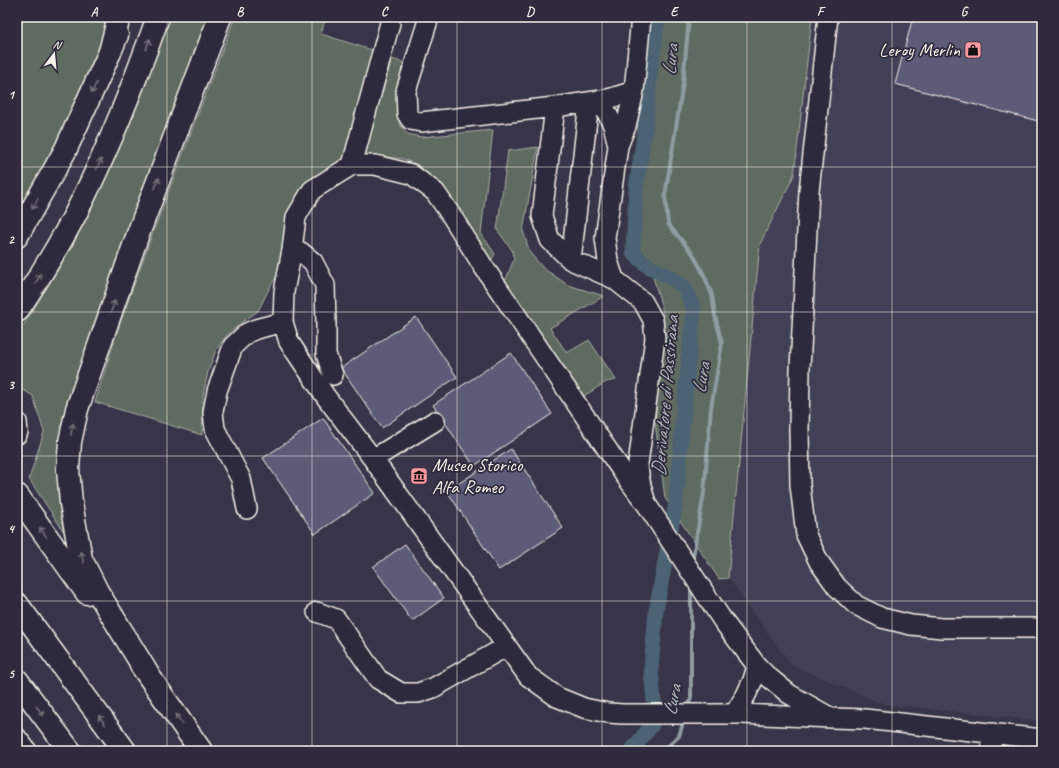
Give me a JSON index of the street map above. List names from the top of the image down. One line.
{"water":["Lura","Derivatore di Passirana"],"places":{"shop":["Leroy Merlin"],"museum":["Museo Storico Alfa Romeo"]},"north":"top","grid":{"columns":["A","B","C","D","E","F","G"],"rows":["1","2","3","4","5"]}}
